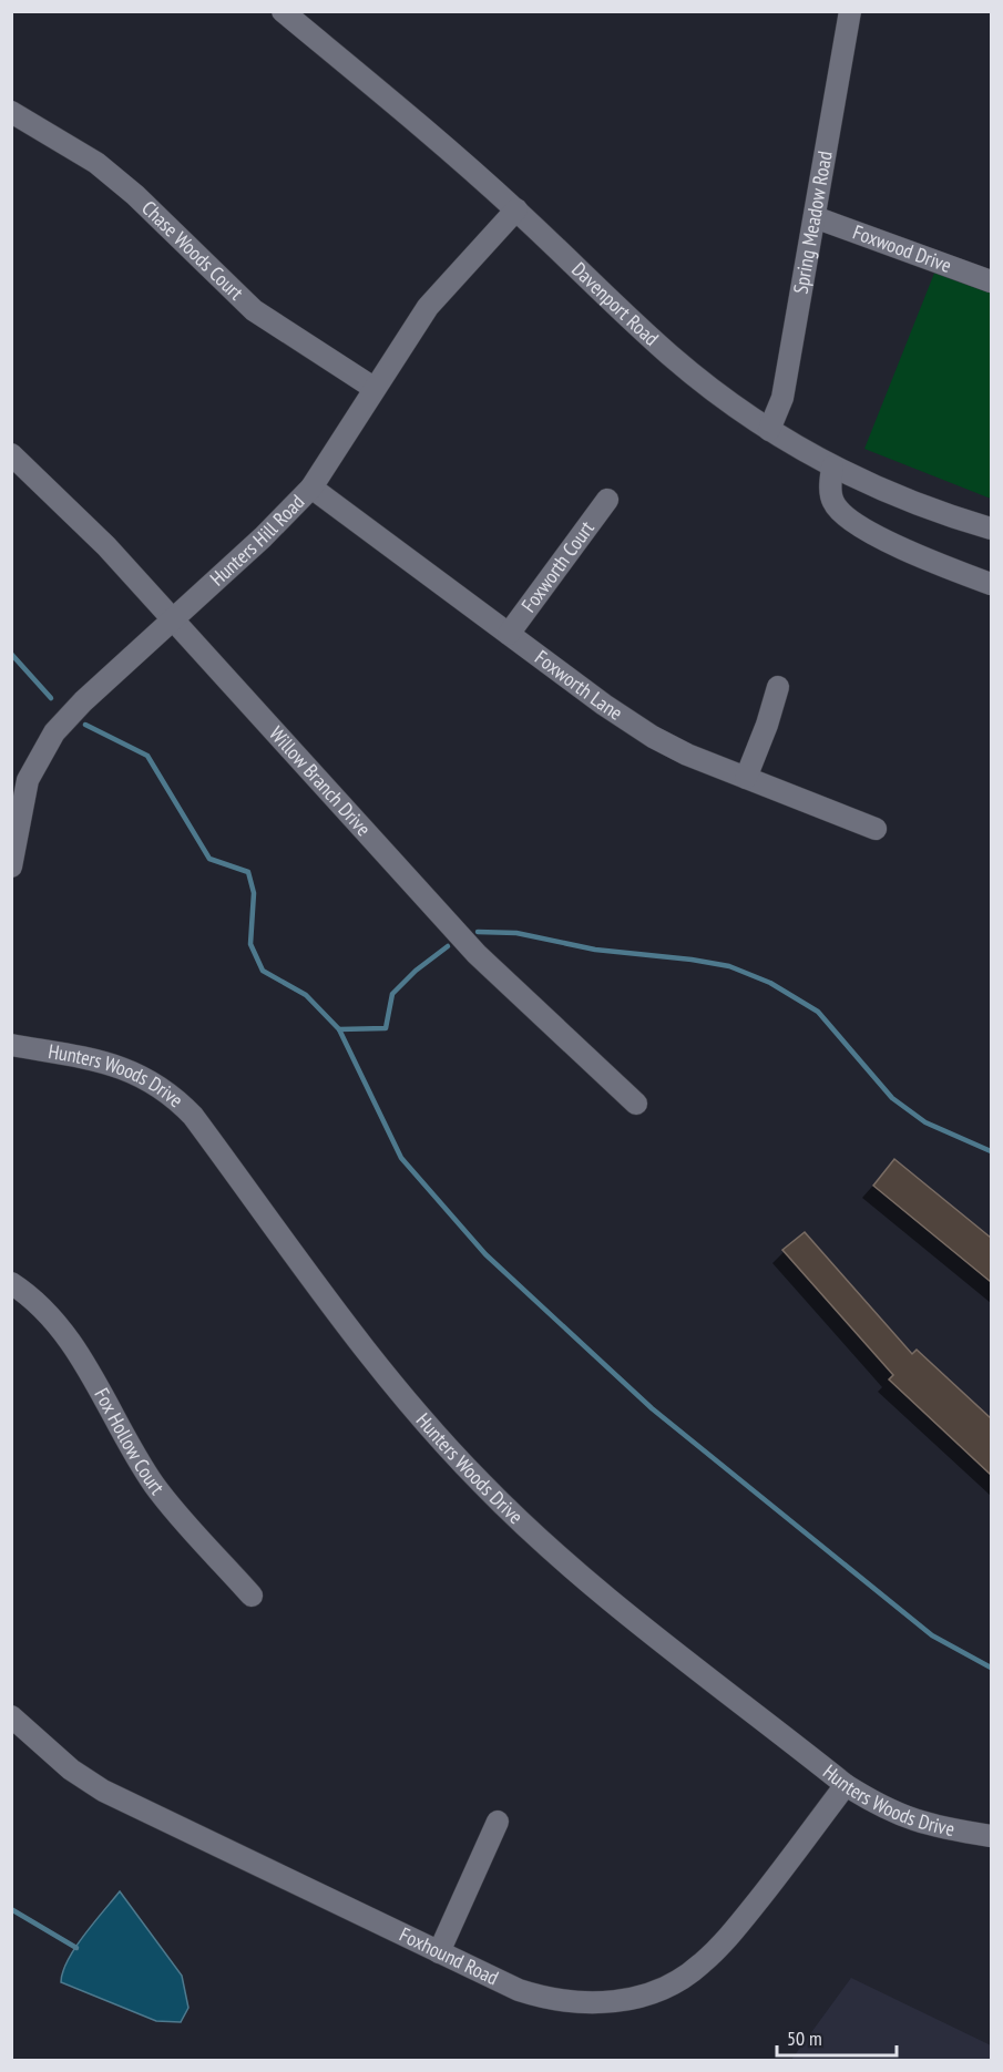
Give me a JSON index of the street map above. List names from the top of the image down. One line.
{"streets":{"street":["Spring Meadow Road","Foxwood Drive","Chase Woods Court","Davenport Road","Hunters Hill Road","Foxworth Court","Foxworth Lane","Willow Branch Drive","Hunters Woods Drive","Fox Hollow Court","Foxhound Road"]},"crossings":[["Spring Meadow Road","Foxwood Drive"],["Spring Meadow Road","Davenport Road"],["Chase Woods Court","Hunters Hill Road"],["Davenport Road","Hunters Hill Road"],["Hunters Hill Road","Foxworth Lane"],["Hunters Hill Road","Willow Branch Drive"],["Foxworth Court","Foxworth Lane"],["Hunters Woods Drive","Foxhound Road"]],"scale_bar":"50 m"}
